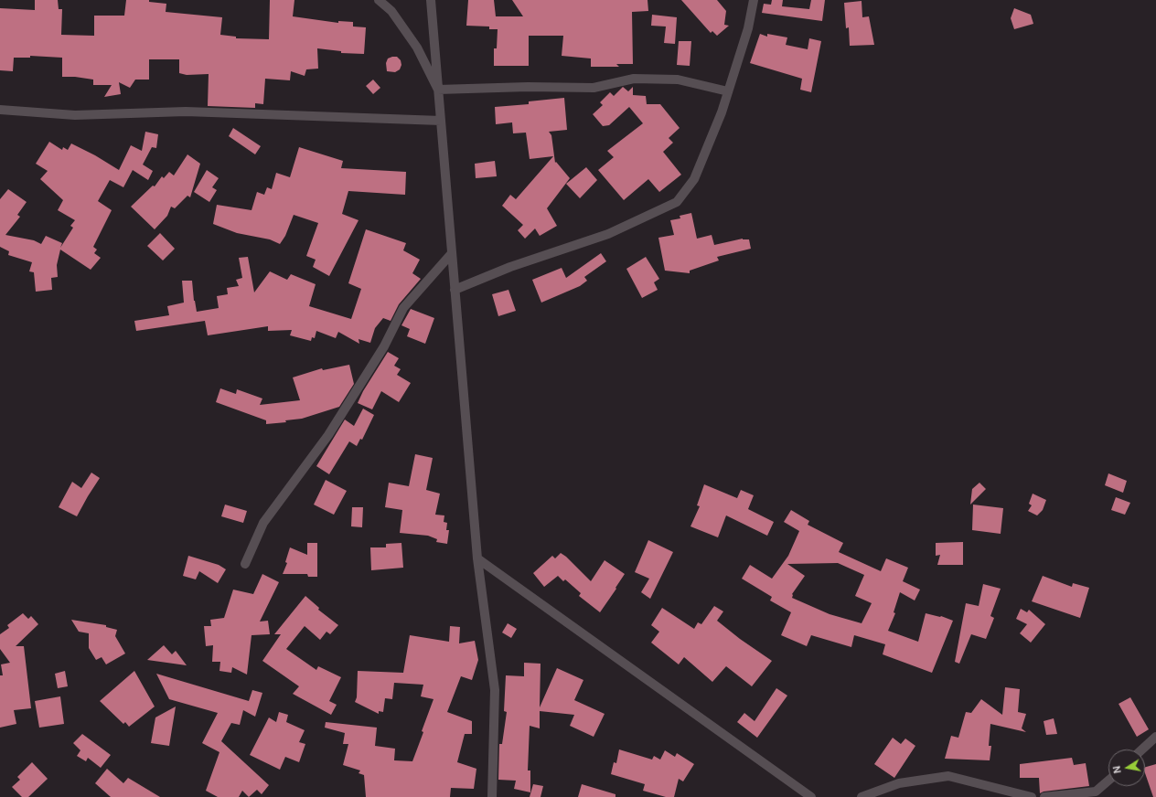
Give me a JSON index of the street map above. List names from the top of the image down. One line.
{"north":"left"}
